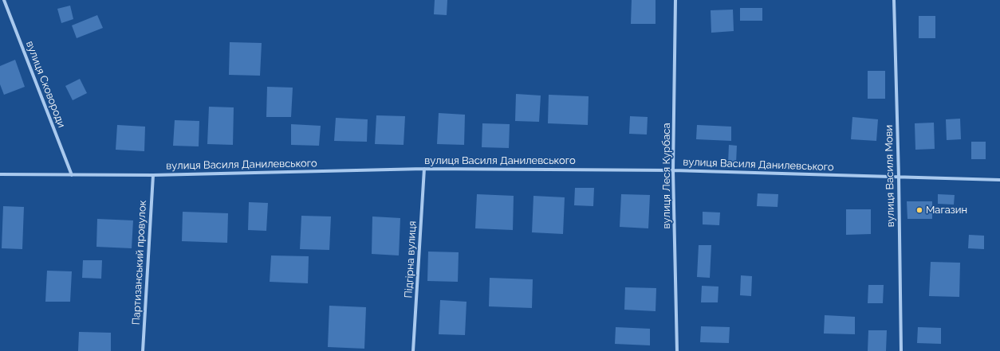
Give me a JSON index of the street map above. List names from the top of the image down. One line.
{"streets":{"street":["вулиця Сковороди","вулиця Василя Данилевського","вулиця Леся Курбаса","вулиця Василя Мови","Підгірна вулиця","Партизанський провулок"]},"crossings":[["вулиця Сковороди","вулиця Василя Данилевського"],["вулиця Василя Данилевського","вулиця Леся Курбаса"],["вулиця Василя Данилевського","вулиця Василя Мови"],["вулиця Василя Данилевського","Підгірна вулиця"],["вулиця Василя Данилевського","Партизанський провулок"]],"places":["Магазин"]}
